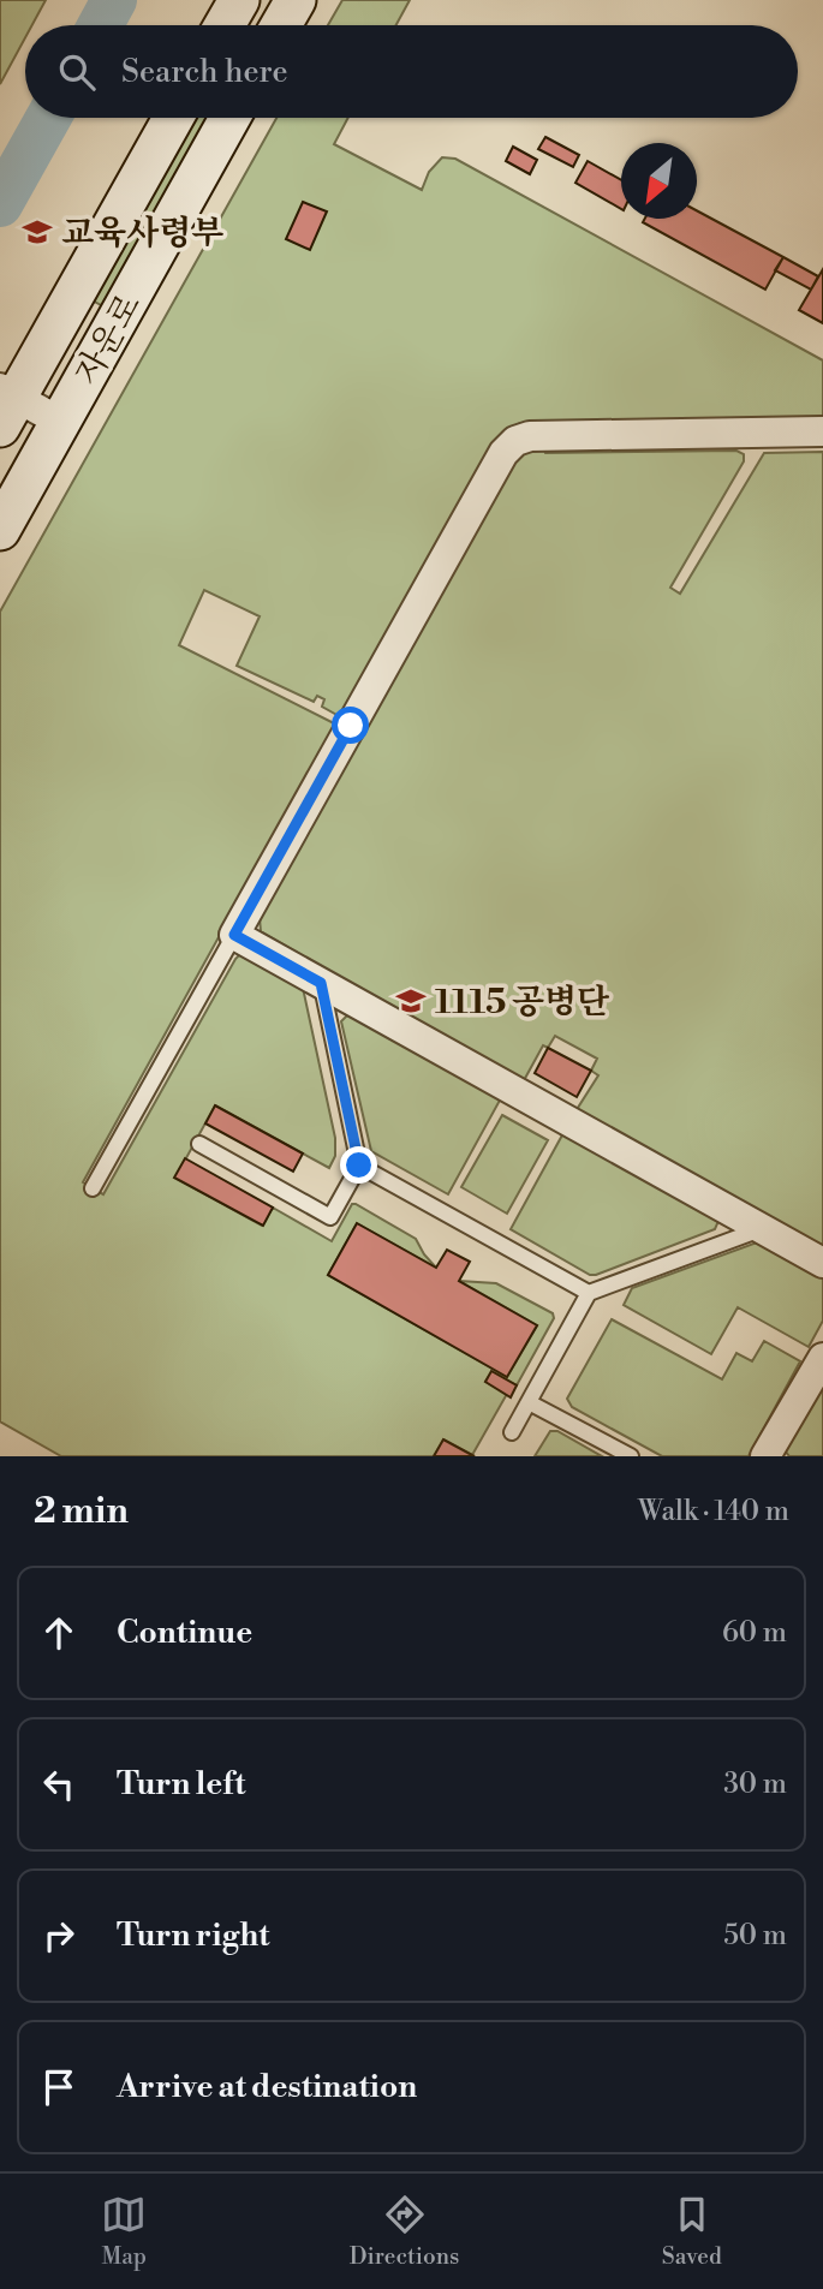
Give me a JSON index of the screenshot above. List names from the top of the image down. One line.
{"streets":{"street":["자운로"]},"places":{"school or university":["교육사령부","1115 공병단"]},"north":"bottom left","page":{"search":"Search here","heading":["2 min","Walk · 140 m"],"list":[["Continue","60 m"],["Turn left","30 m"],["Turn right","50 m"],"Arrive at destination"],"nav":["Map","Directions","Saved"]}}
